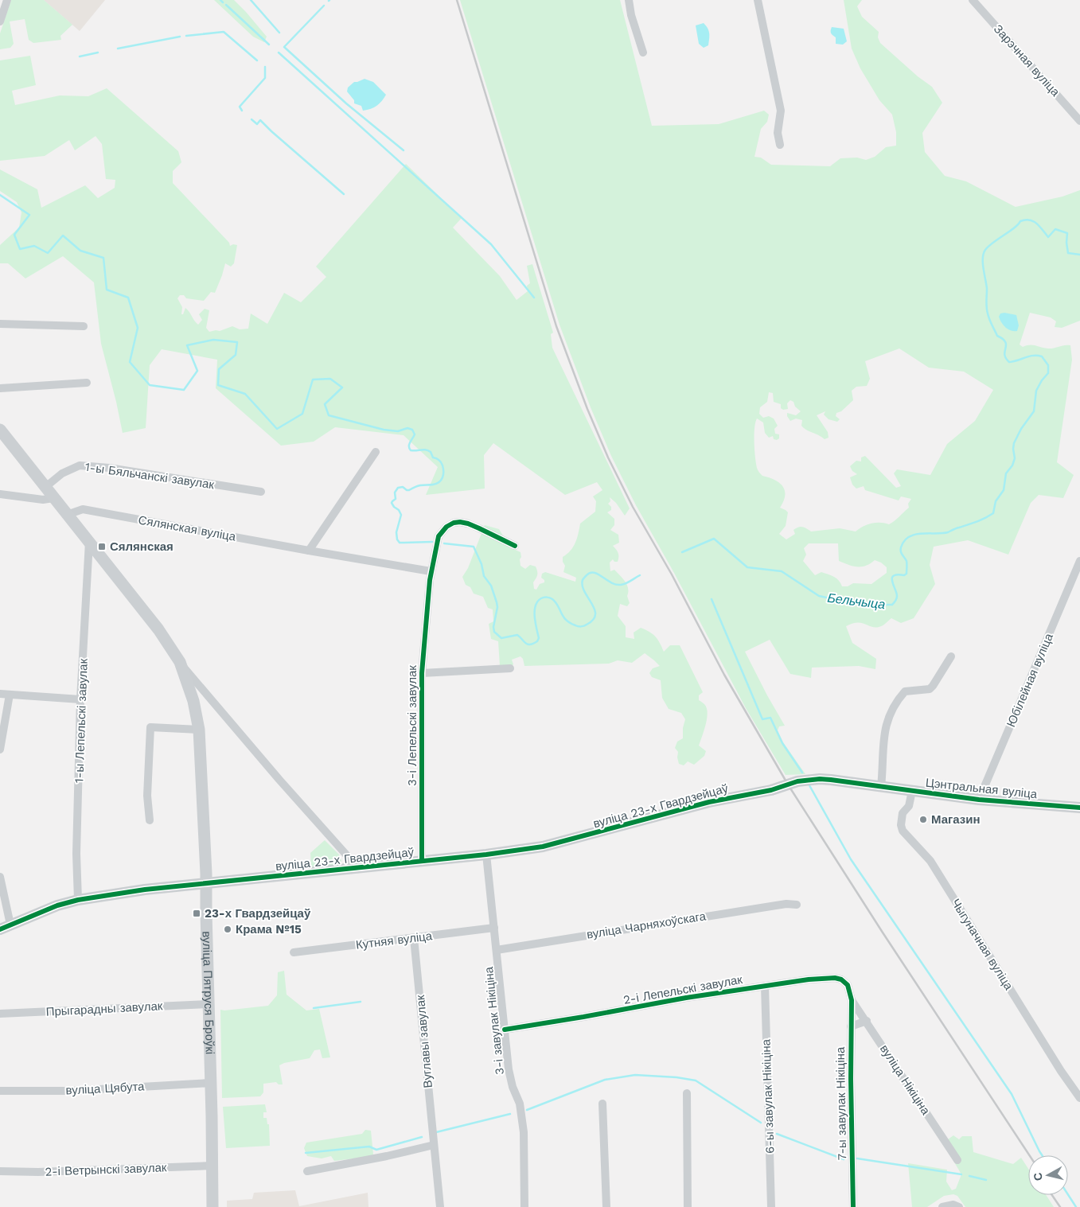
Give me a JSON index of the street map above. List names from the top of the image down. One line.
{"streets":{"main road":["вуліца Пятруся Броўкі"],"street":["Зарэчная вуліца","1-ы Бяльчанскі завулак","Сялянская вуліца","Юбілейная вуліца","1-ы Лепельскі завулак","3-і Лепельскі завулак","Цэнтральная вуліца","вуліца 23-х Гвардзейцаў","вуліца Чарняхоўскага","Кутняя вуліца","Чыгуначная вуліца","2-і Лепельскі завулак","Прыгарадны завулак","3-і завулак Нікіціна","Вуглавы завулак","вуліца Нікіціна","вуліца Цябута","6-ы завулак Нікіціна","7-ы завулак Нікіціна","2-і Ветрынскі завулак"]},"crossings":[["1-ы Бяльчанскі завулак","вуліца Пятруся Броўкі"],["Сялянская вуліца","3-і Лепельскі завулак"],["Сялянская вуліца","вуліца Пятруся Броўкі"],["Юбілейная вуліца","Цэнтральная вуліца"],["1-ы Лепельскі завулак","вуліца 23-х Гвардзейцаў"],["1-ы Лепельскі завулак","вуліца Пятруся Броўкі"],["3-і Лепельскі завулак","вуліца 23-х Гвардзейцаў"],["Цэнтральная вуліца","вуліца 23-х Гвардзейцаў"],["Цэнтральная вуліца","Чыгуначная вуліца"],["вуліца 23-х Гвардзейцаў","вуліца Пятруся Броўкі"],["вуліца 23-х Гвардзейцаў","3-і завулак Нікіціна"],["вуліца Чарняхоўскага","3-і завулак Нікіціна"],["Кутняя вуліца","3-і завулак Нікіціна"],["Кутняя вуліца","Вуглавы завулак"],["2-і Лепельскі завулак","3-і завулак Нікіціна"],["2-і Лепельскі завулак","вуліца Нікіціна"],["2-і Лепельскі завулак","6-ы завулак Нікіціна"],["2-і Лепельскі завулак","7-ы завулак Нікіціна"],["вуліца Пятруся Броўкі","Прыгарадны завулак"],["вуліца Пятруся Броўкі","вуліца Цябута"],["вуліца Пятруся Броўкі","2-і Ветрынскі завулак"],["вуліца Нікіціна","7-ы завулак Нікіціна"]],"water":["Бельчыца"],"places":{"transit":["Сялянская","23-х Гвардзейцаў"],"other":["Магазин","Крама №15"]},"north":"left"}
